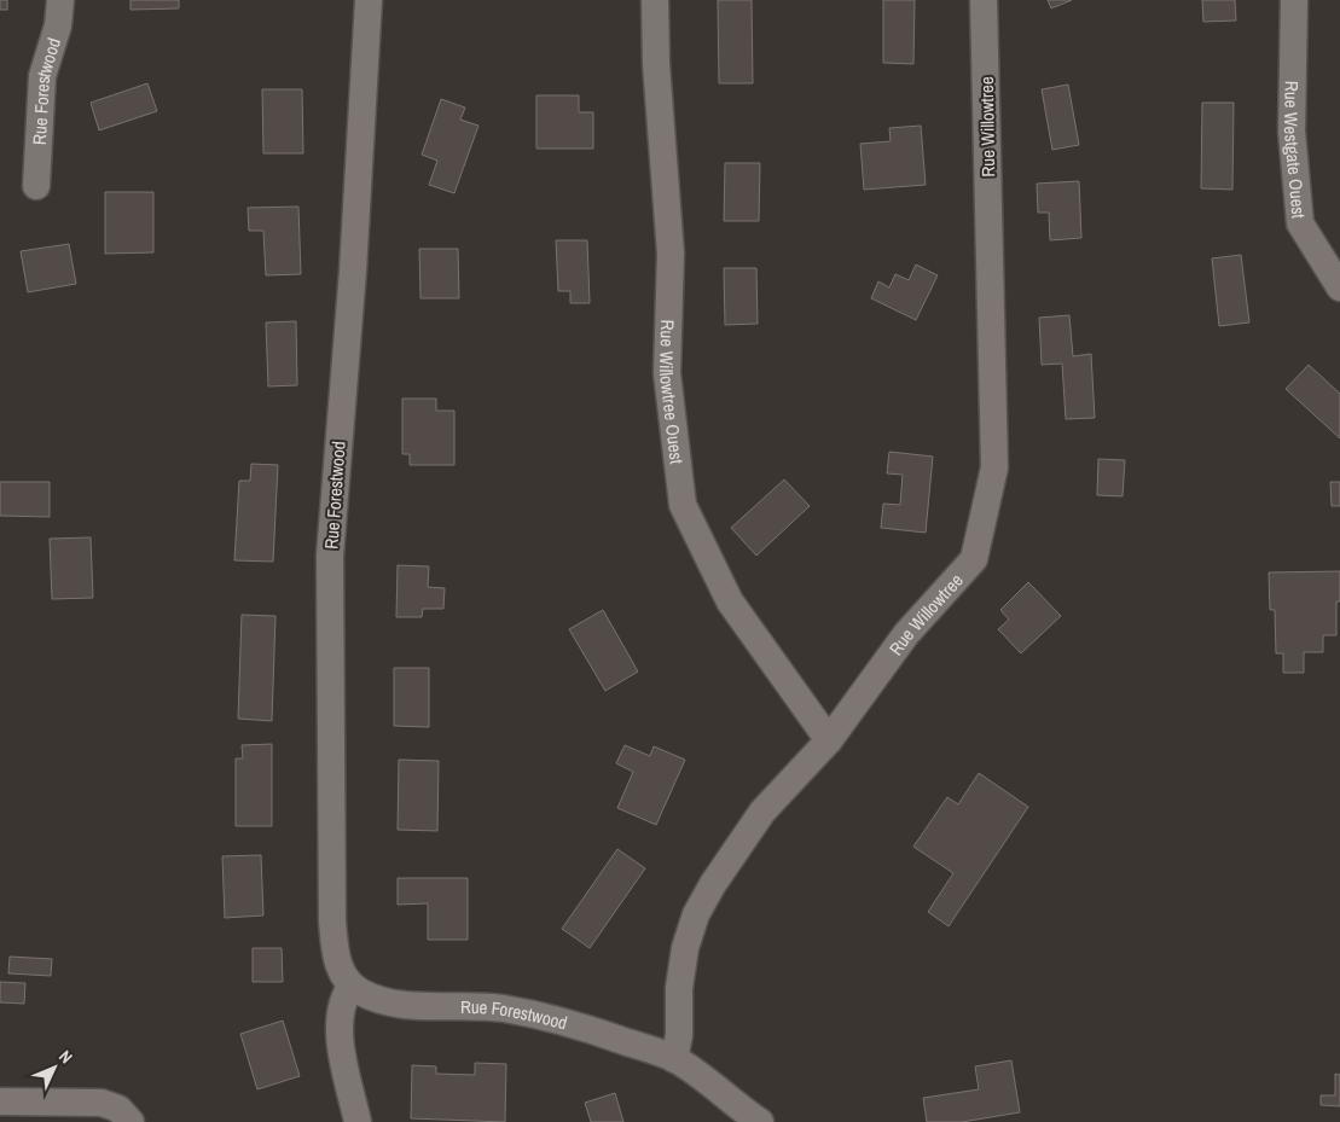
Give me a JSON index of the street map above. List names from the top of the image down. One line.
{"streets":{"street":["Rue Forestwood","Rue Willowtree","Rue Westgate Ouest","Rue Willowtree Ouest"]},"crossings":[["Rue Forestwood","Rue Willowtree"],["Rue Willowtree","Rue Willowtree Ouest"]],"north":"top right"}
